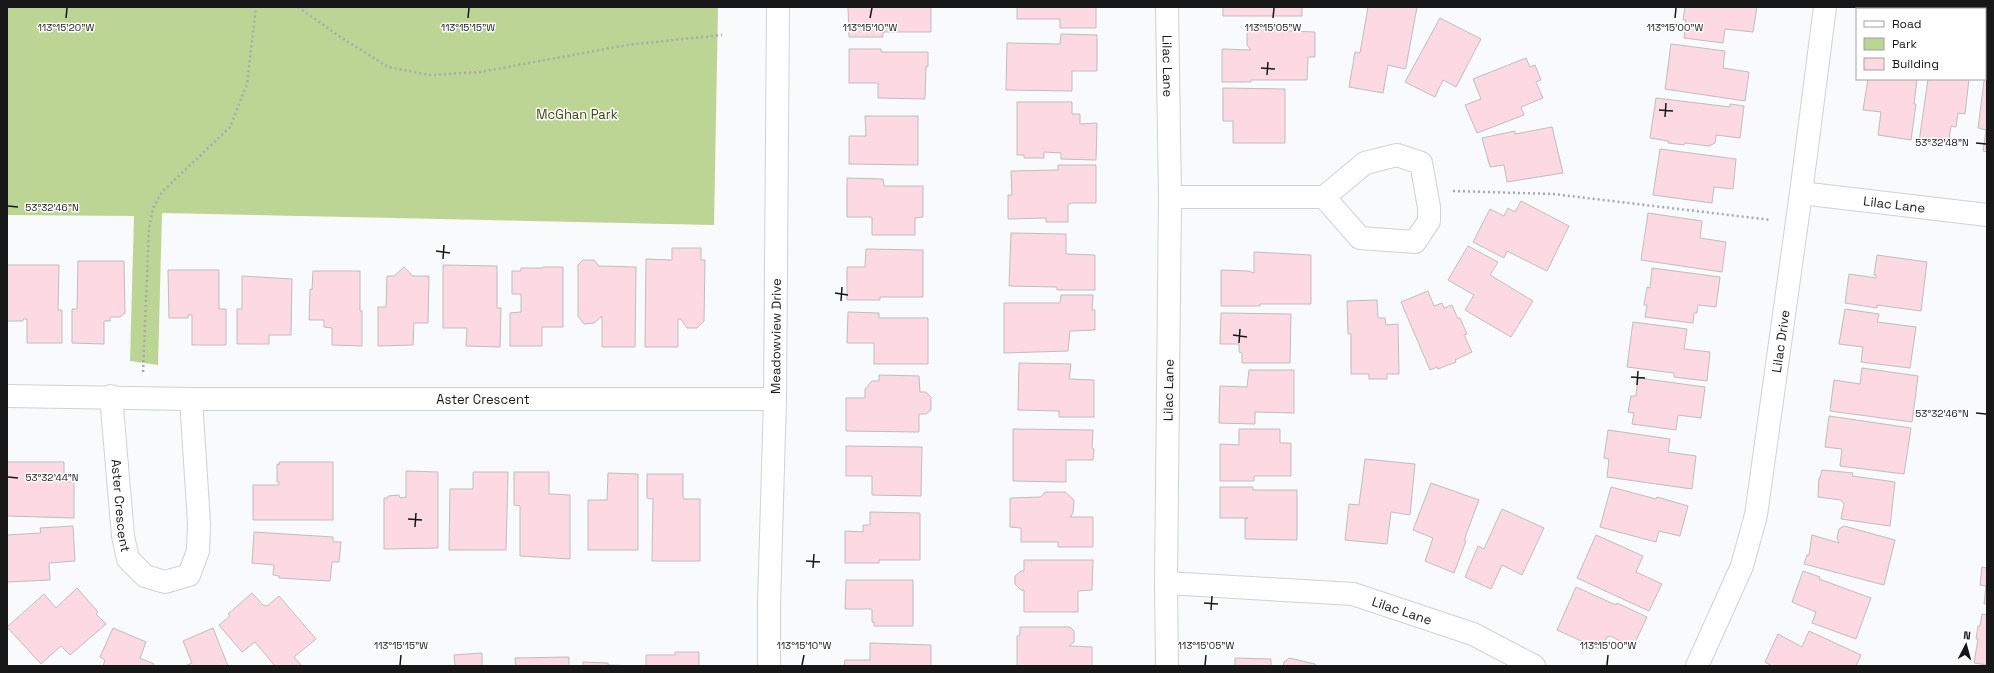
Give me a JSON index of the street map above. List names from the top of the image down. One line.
{"streets":{"street":["Lilac Lane","Meadowview Drive","Lilac Drive","Aster Crescent"]},"crossings":[["Lilac Lane","Lilac Drive"],["Meadowview Drive","Aster Crescent"]],"parks":["McGhan Park"],"legend":["Road","Park","Building"],"north":"top","coordinates":["113°15'20\"W","113°15'15\"W","113°15'10\"W","113°15'05\"W","113°15'00\"W","53°32'48\"N","53°32'46\"N","53°32'44\"N"]}
